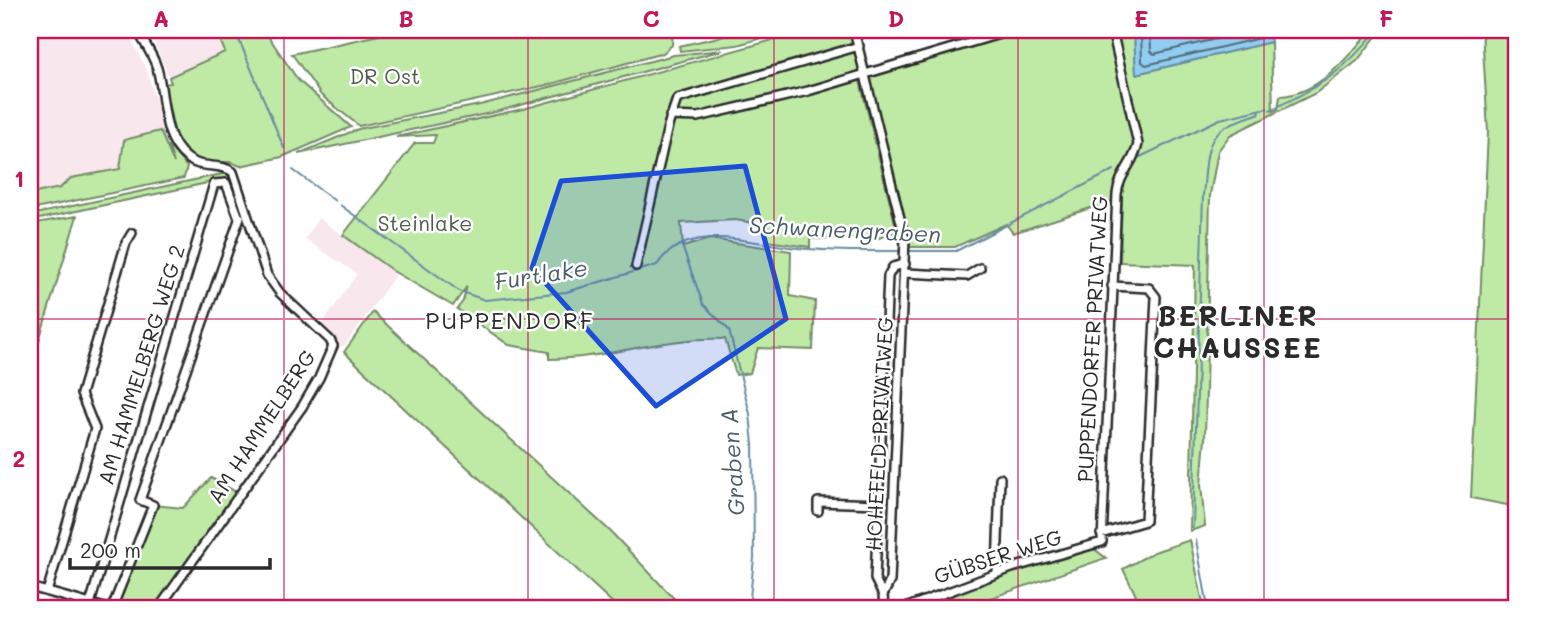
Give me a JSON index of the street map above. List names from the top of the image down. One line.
{"streets":{"street":["PUPPENDORFER PRIVATWEG","AM HAMMELBERG WEG 2","AM HAMMELBERG","HOHEFELD-PRIVATWEG","GÜBSER WEG"]},"crossings":[["PUPPENDORFER PRIVATWEG","GÜBSER WEG"]],"districts":["BERLINER CHAUSSEE","PUPPENDORF"],"water":["Schwanengraben","Furtlake","Graben A"],"parks":["DR Ost","Steinlake"],"scale_bar":"200 m","grid":{"columns":["A","B","C","D","E","F"],"rows":["1","2"]}}
